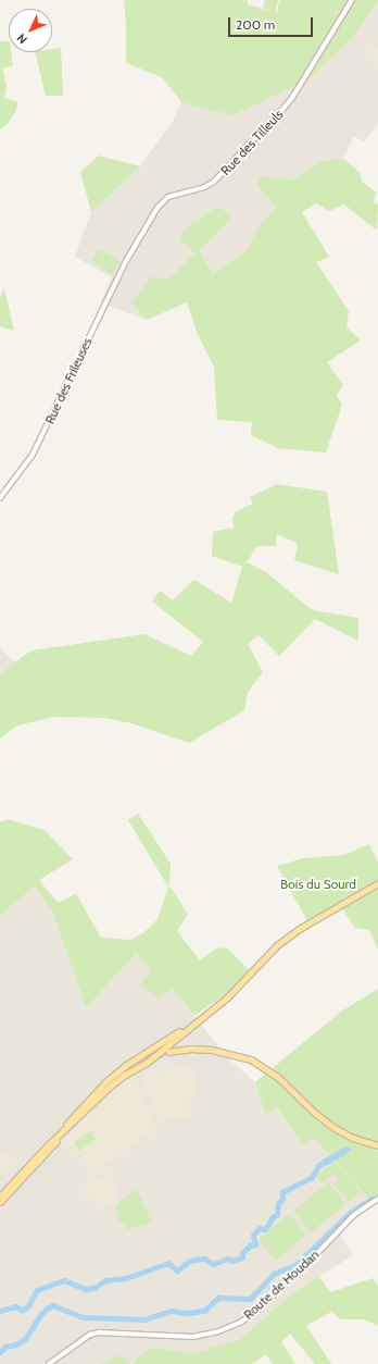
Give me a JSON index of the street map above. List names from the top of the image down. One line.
{"streets":{"street":["Rue des Tilleuls","Rue des Frileuses","Route de Houdan"]},"crossings":[["Rue des Tilleuls","Rue des Frileuses"]],"parks":["Bois du Sourd"],"scale_bar":"200 m","north":"bottom left"}
